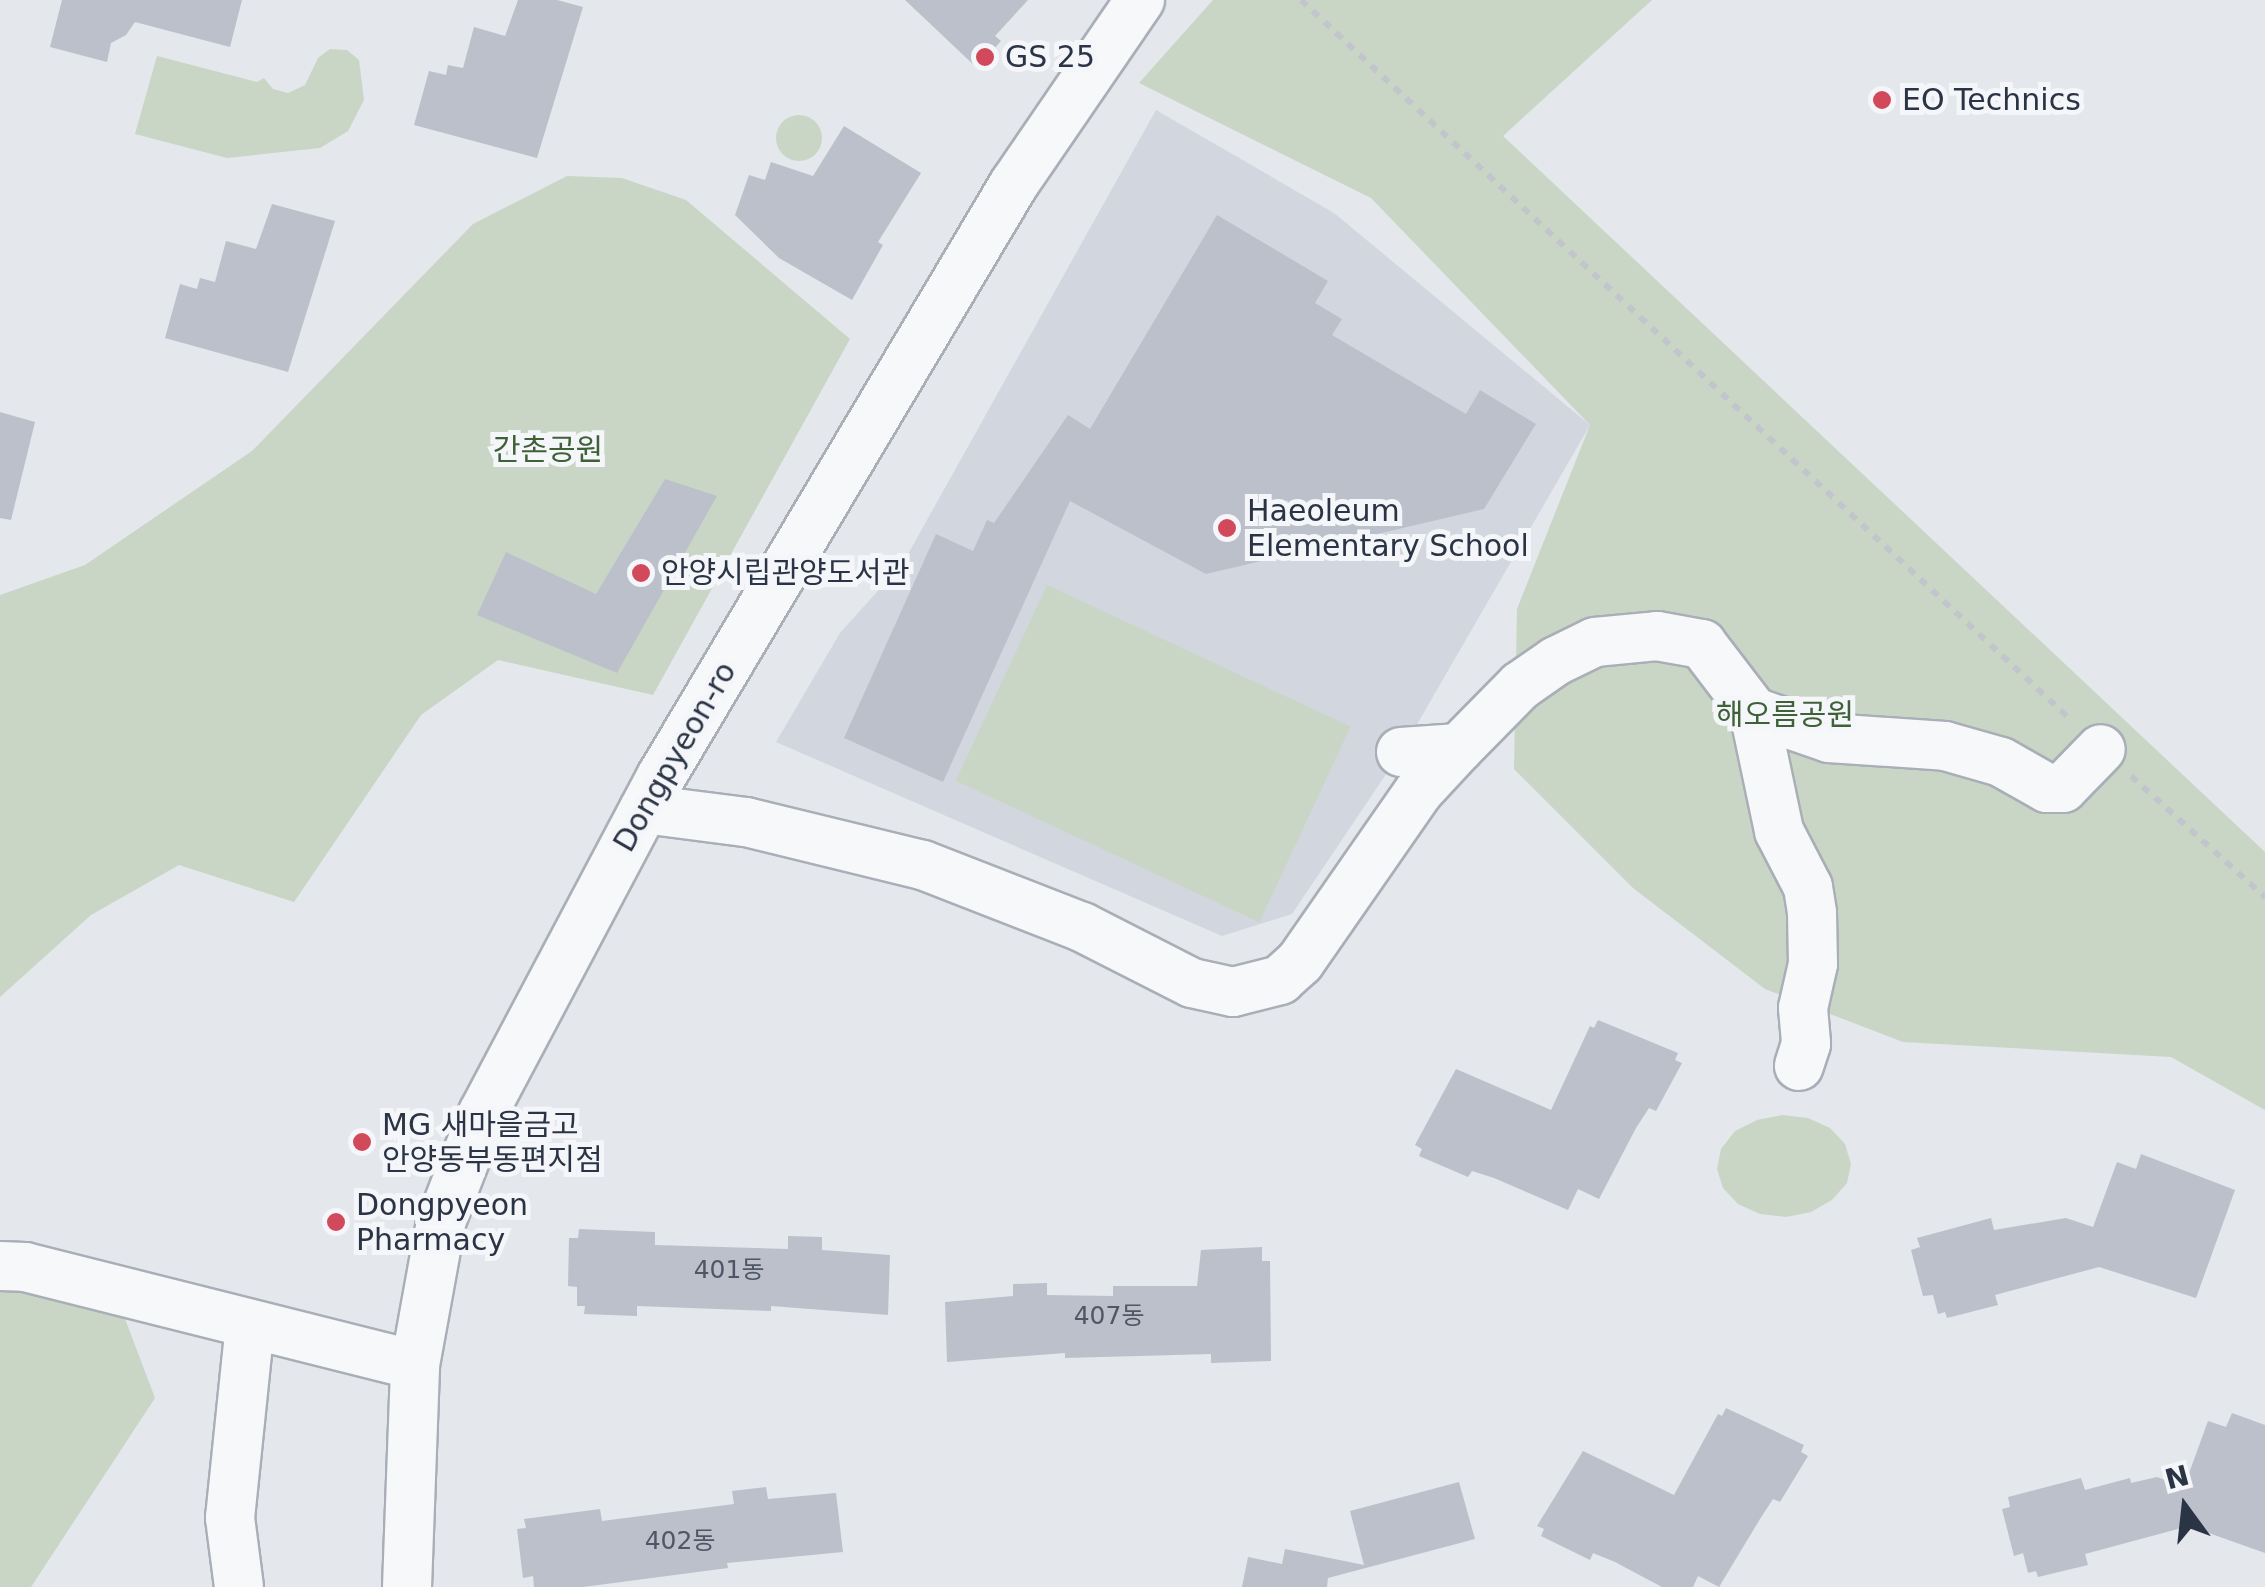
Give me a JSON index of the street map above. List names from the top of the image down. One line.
{"streets":{"street":["Dongpyeon-ro"]},"parks":["간촌공원","해오름공원"],"places":["GS 25","EO Technics","Haeoleum Elementary School","안양시립관양도서관","MG 새마을금고 안양동부동편지점","Dongpyeon Pharmacy"],"house_numbers":["401동","407동","402동"],"north":"top"}
